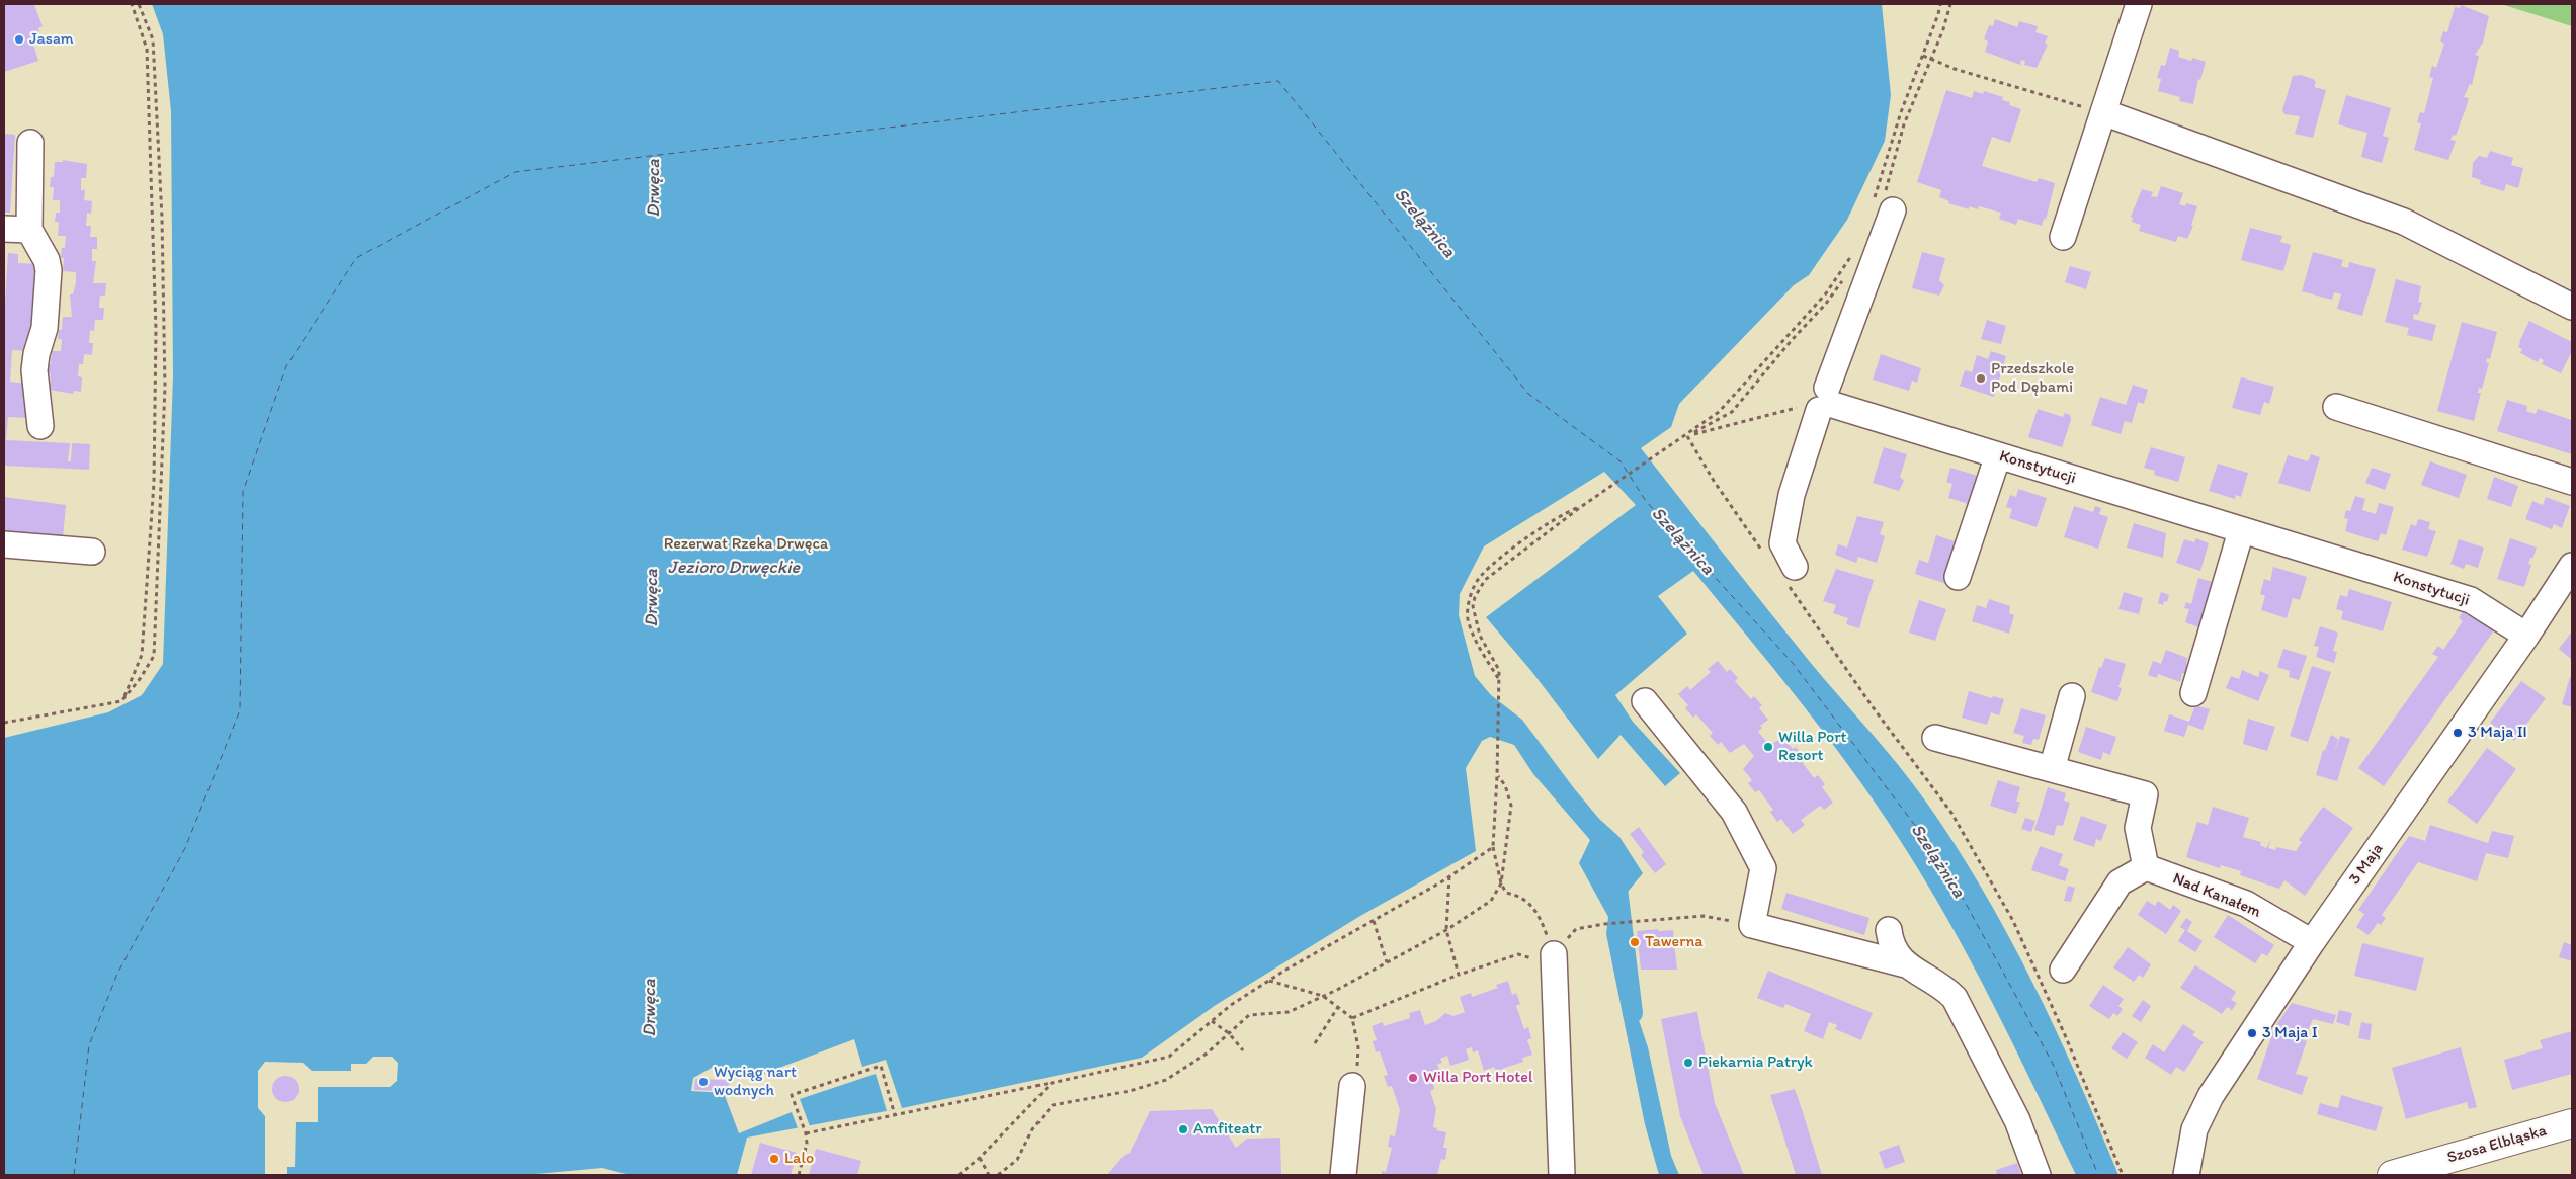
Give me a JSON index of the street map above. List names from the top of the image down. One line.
{"streets":{"main road":["Szosa Elbląska"],"street":["Konstytucji","3 Maja","Nad Kanałem"]},"crossings":[["Konstytucji","3 Maja"],["3 Maja","Nad Kanałem"]],"water":["Drwęca","Szelążnica","Jezioro Drwęckie"],"parks":["Rezerwat Rzeka Drwęca"],"places":["Jasam","Przedszkole Pod Dębami","3 Maja II","Willa Port Resort","Tawerna","3 Maja I","Piekarnia Patryk","Willa Port Hotel","Wyciąg nart wodnych","Amfiteatr","Lalo"]}
